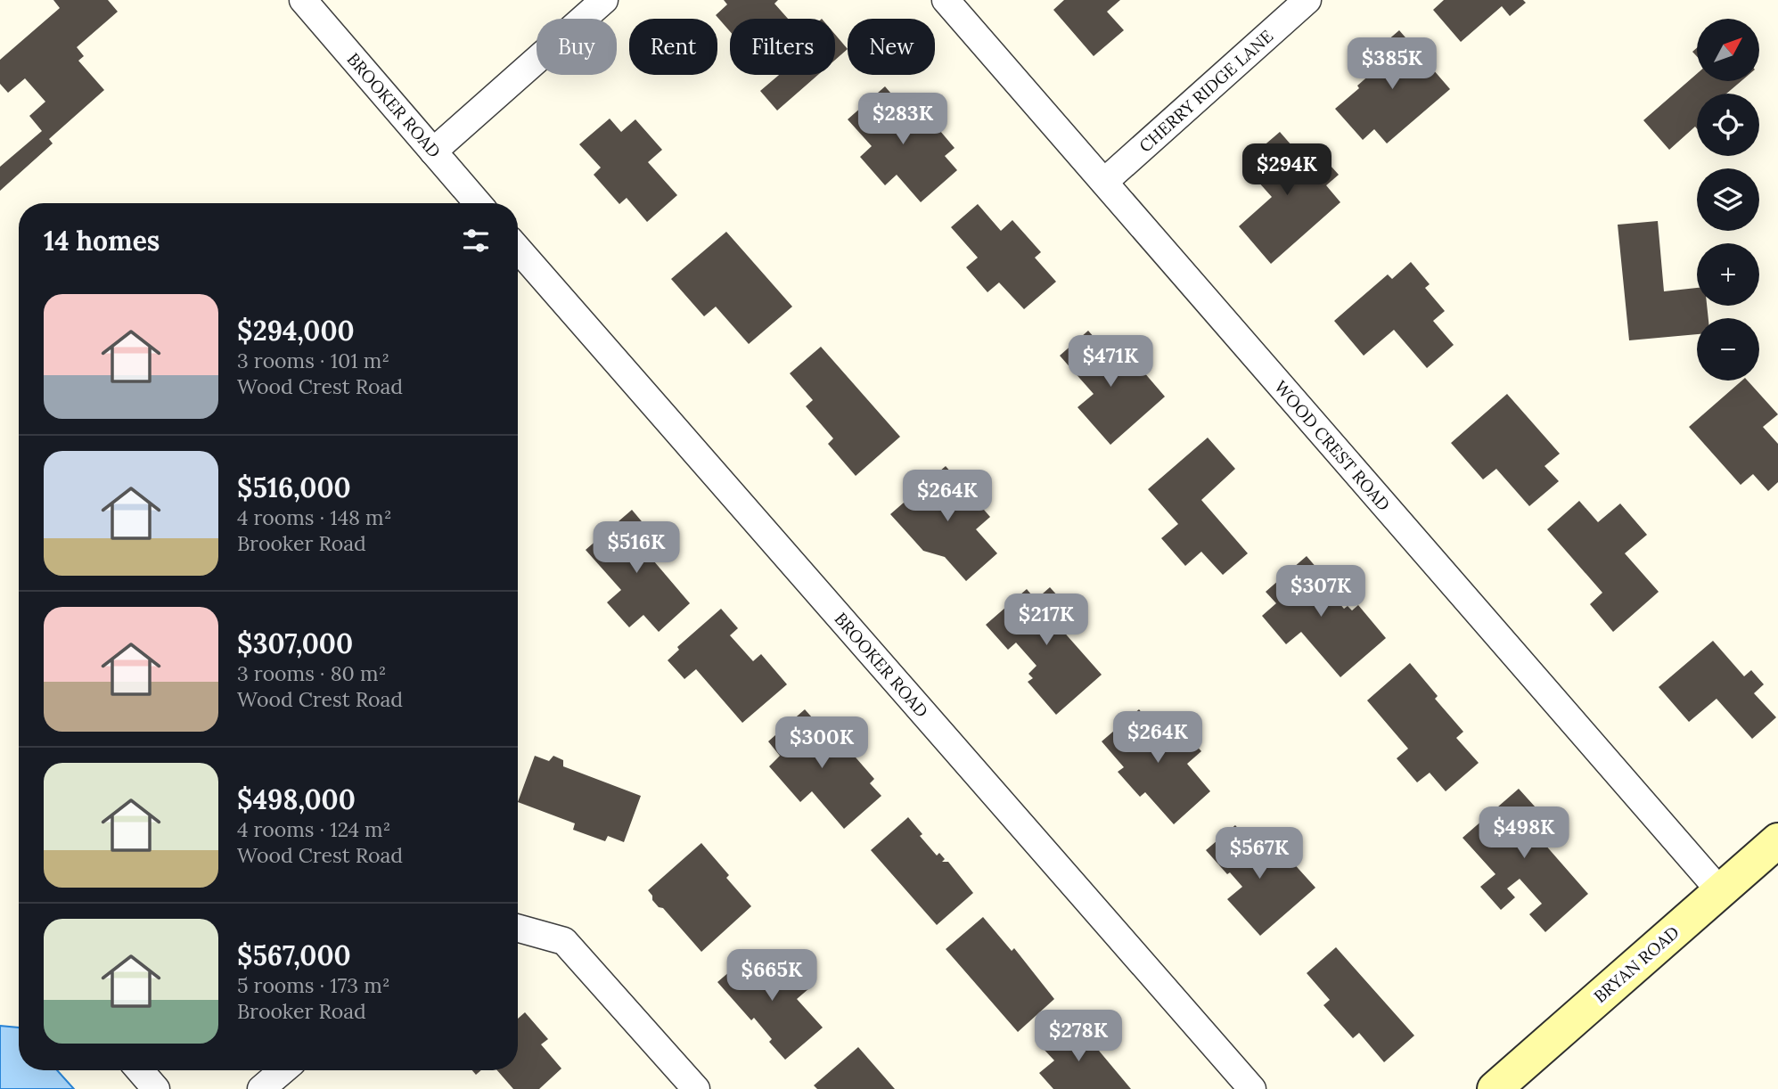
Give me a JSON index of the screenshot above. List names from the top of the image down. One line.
{"streets":{"street":["CHERRY RIDGE LANE","BROOKER ROAD","WOOD CREST ROAD","BRYAN ROAD"]},"crossings":[["CHERRY RIDGE LANE","WOOD CREST ROAD"],["WOOD CREST ROAD","BRYAN ROAD"]],"north":"top right","page":{"map_buttons":["+","−"],"chip":["Buy","Rent","Filters","New"],"price":["$385K","$283K","$294K","$471K","$264K","$516K","$307K","$217K","$264K","$300K","$498K","$567K","$665K","$278K"],"heading":"14 homes","list":[{"name":"$294,000","note":"3 rooms · 101 m² · Wood Crest Road"},{"name":"$516,000","note":"4 rooms · 148 m² · Brooker Road"},{"name":"$307,000","note":"3 rooms · 80 m² · Wood Crest Road"},{"name":"$498,000","note":"4 rooms · 124 m² · Wood Crest Road"},{"name":"$567,000","note":"5 rooms · 173 m² · Brooker Road"}]}}
